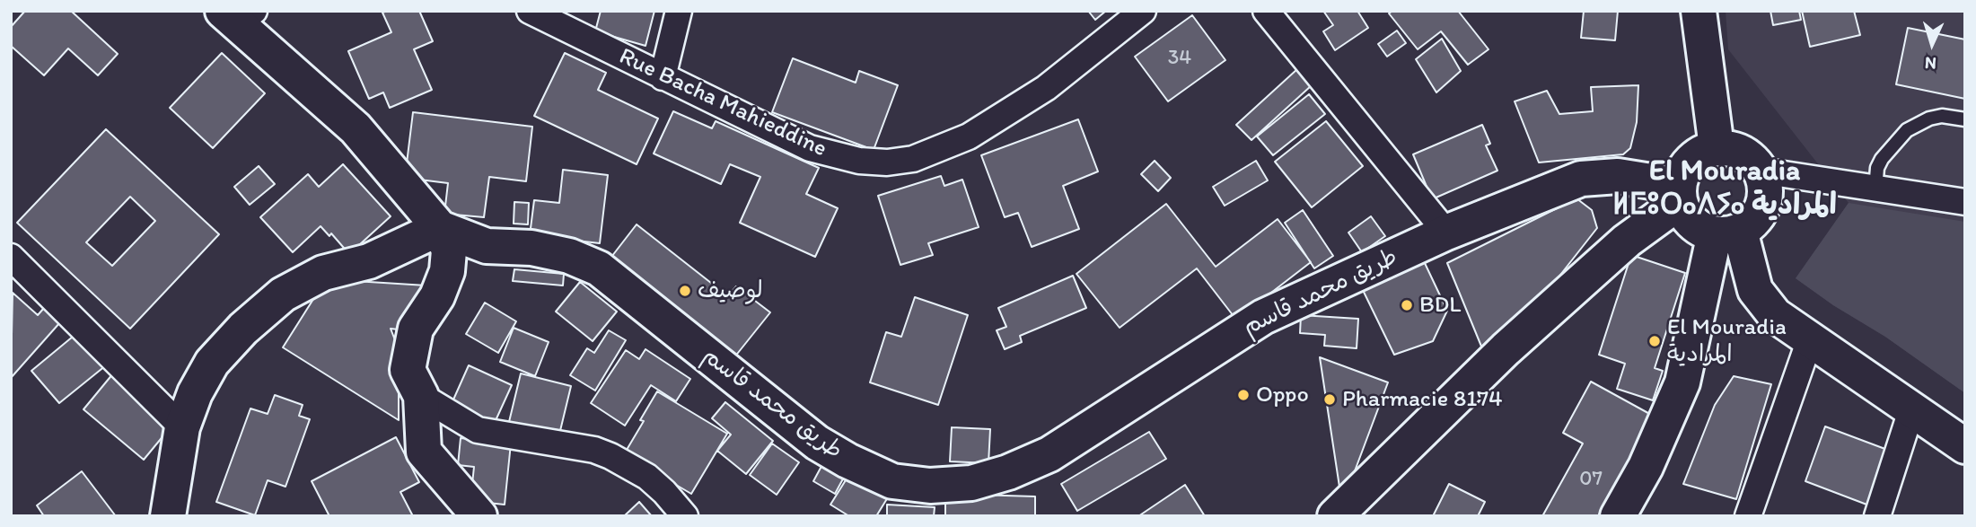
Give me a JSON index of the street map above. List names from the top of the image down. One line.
{"streets":{"street":["Rue Bacha Mahieddine","طريق محمد قاسم"]},"districts":["El Mouradia ⵍⵎⵓⵔⴰⴷⵢⴰ المرادية"],"places":["لوصيف","BDL","El Mouradia المرادية","Oppo","Pharmacie 8174"],"house_numbers":["34","07"],"north":"bottom"}
